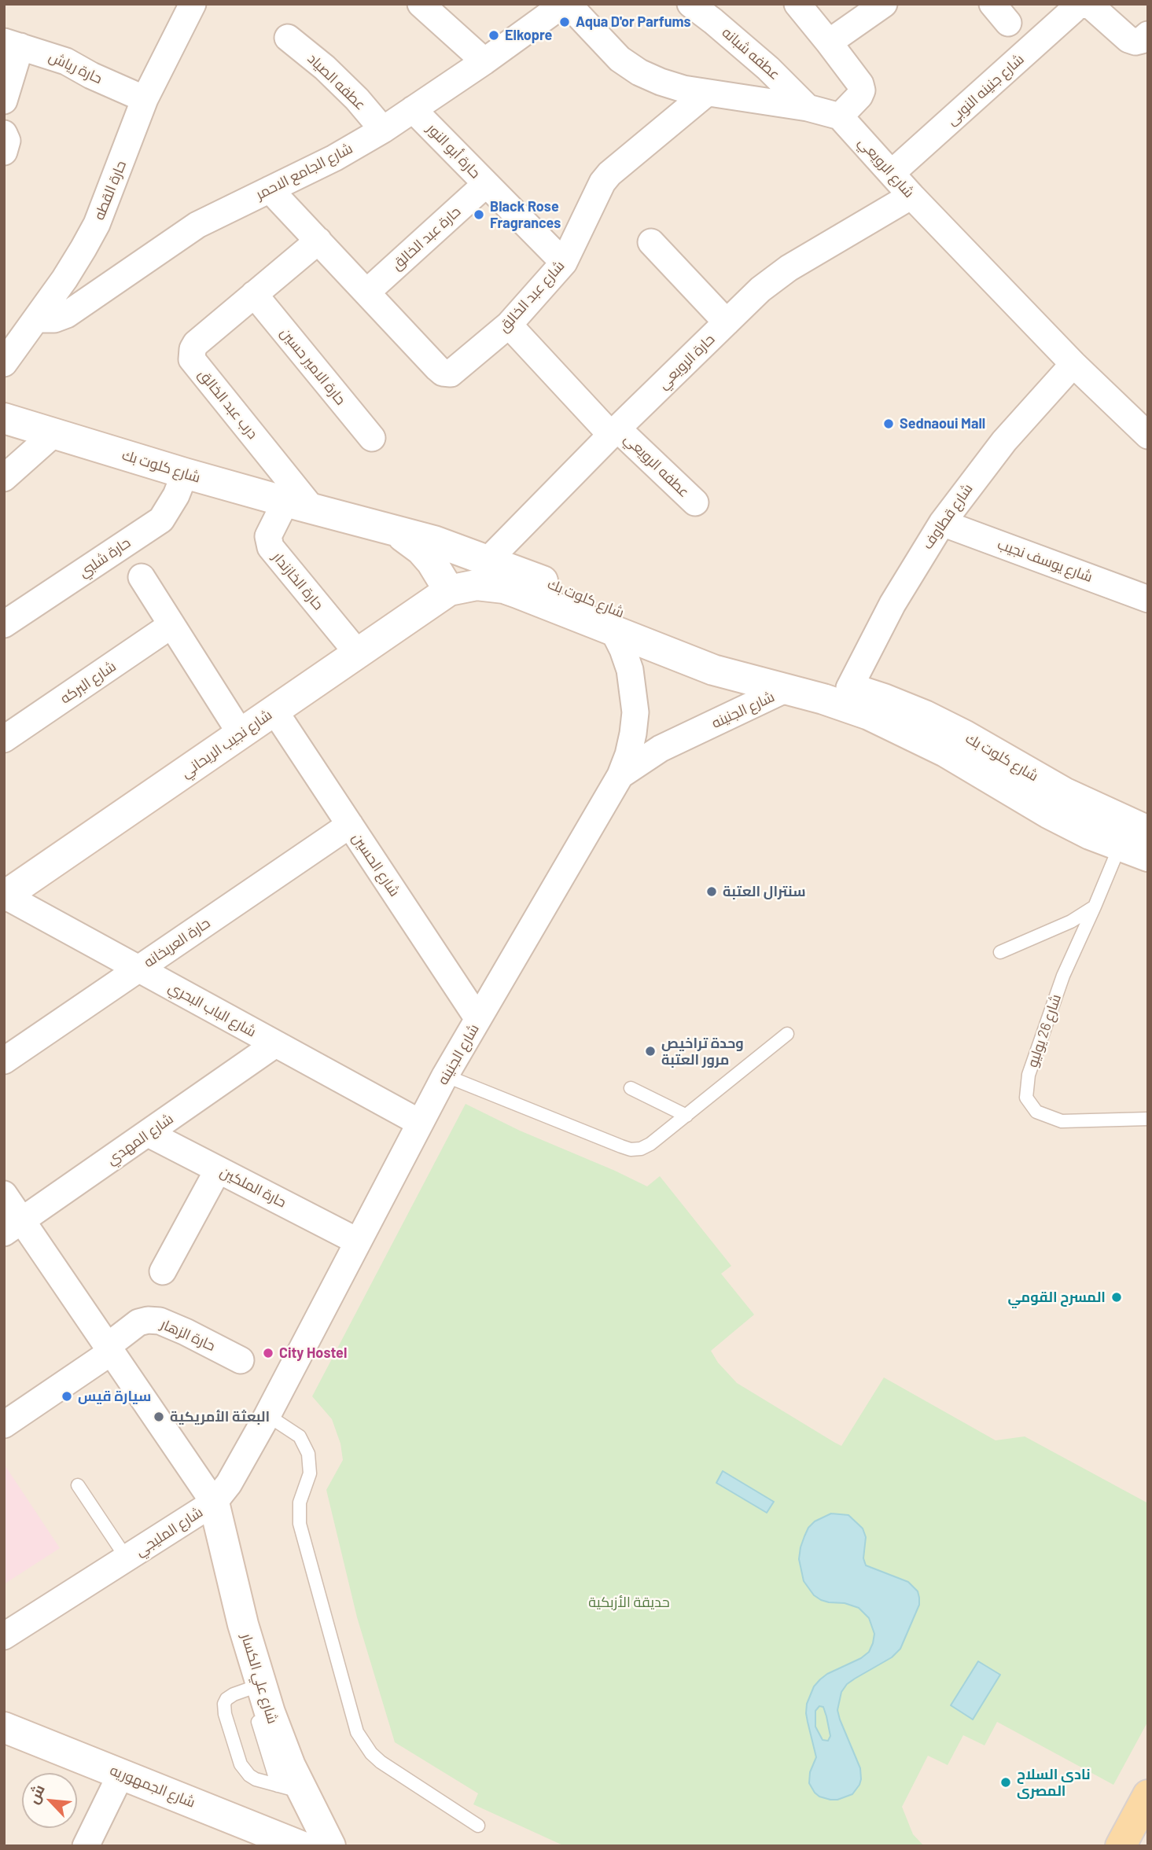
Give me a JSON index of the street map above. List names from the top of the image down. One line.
{"streets":{"street":["عطفه شبانه","حارة رياش","عطفه الصياد","شارع جنينه النوبى","حارة أبو النور","شارع الرويعي","شارع الجامع الاحمر","حارة القطه","حارة عبد الخالق","شارع عبد الخالق","حارة الرويعي","حارة الامير حسين","درب عبد الخالق","عطفه الرويعي","شارع كلوت بك","شارع قطاوف","حارة شلبي","شارع يوسف نجيب","حارة الخازندار","شارع البركه","شارع الجنينه","شارع نجيب الريحاني","شارع الحسين","حارة العربخانه","شارع الباب البحري","شارع المهدي","حارة الملكين","حارة الزهار","شارع المليجي","شارع علي الكسار","شارع الجمهوريه"],"lane":["شارع 26 يوليو"]},"crossings":[["حارة رياش","حارة القطه"],["عطفه الصياد","شارع الجامع الاحمر"],["شارع جنينه النوبى","شارع الرويعي"],["حارة أبو النور","شارع الجامع الاحمر"],["حارة أبو النور","حارة عبد الخالق"],["حارة أبو النور","شارع عبد الخالق"],["شارع الرويعي","حارة الرويعي"],["شارع الرويعي","شارع قطاوف"],["شارع الجامع الاحمر","حارة القطه"],["شارع الجامع الاحمر","شارع عبد الخالق"],["حارة عبد الخالق","شارع عبد الخالق"],["شارع عبد الخالق","درب عبد الخالق"],["شارع عبد الخالق","عطفه الرويعي"],["حارة الرويعي","عطفه الرويعي"],["حارة الرويعي","شارع كلوت بك"],["حارة الامير حسين","درب عبد الخالق"],["درب عبد الخالق","شارع كلوت بك"],["درب عبد الخالق","حارة الخازندار"],["شارع كلوت بك","شارع قطاوف"],["شارع كلوت بك","حارة شلبي"],["شارع كلوت بك","حارة الخازندار"],["شارع كلوت بك","شارع الجنينه"],["شارع كلوت بك","شارع نجيب الريحاني"],["شارع كلوت بك","شارع 26 يوليو"],["شارع قطاوف","شارع يوسف نجيب"],["حارة الخازندار","شارع نجيب الريحاني"],["شارع الجنينه","شارع الحسين"],["شارع الجنينه","شارع الباب البحري"],["شارع الجنينه","حارة الملكين"],["شارع الجنينه","شارع المليجي"],["شارع الجنينه","شارع علي الكسار"],["شارع نجيب الريحاني","شارع الحسين"],["شارع نجيب الريحاني","شارع الباب البحري"],["شارع الحسين","حارة العربخانه"],["حارة العربخانه","شارع الباب البحري"],["شارع الباب البحري","شارع المهدي"],["شارع المهدي","حارة الملكين"],["شارع المهدي","شارع المليجي"],["حارة الزهار","شارع المليجي"],["شارع المليجي","شارع علي الكسار"]],"parks":["حديقة الأزبكية"],"places":["Aqua D'or Parfums","Elkopre","Black Rose Fragrances","Sednaoui Mall","سنترال العتبة","وحدة تراخيص مرور العتبة","المسرح القومي","City Hostel","سيارة قيس","البعثة الأمريكية","نادى السلاح المصرى"],"north":"top left"}
